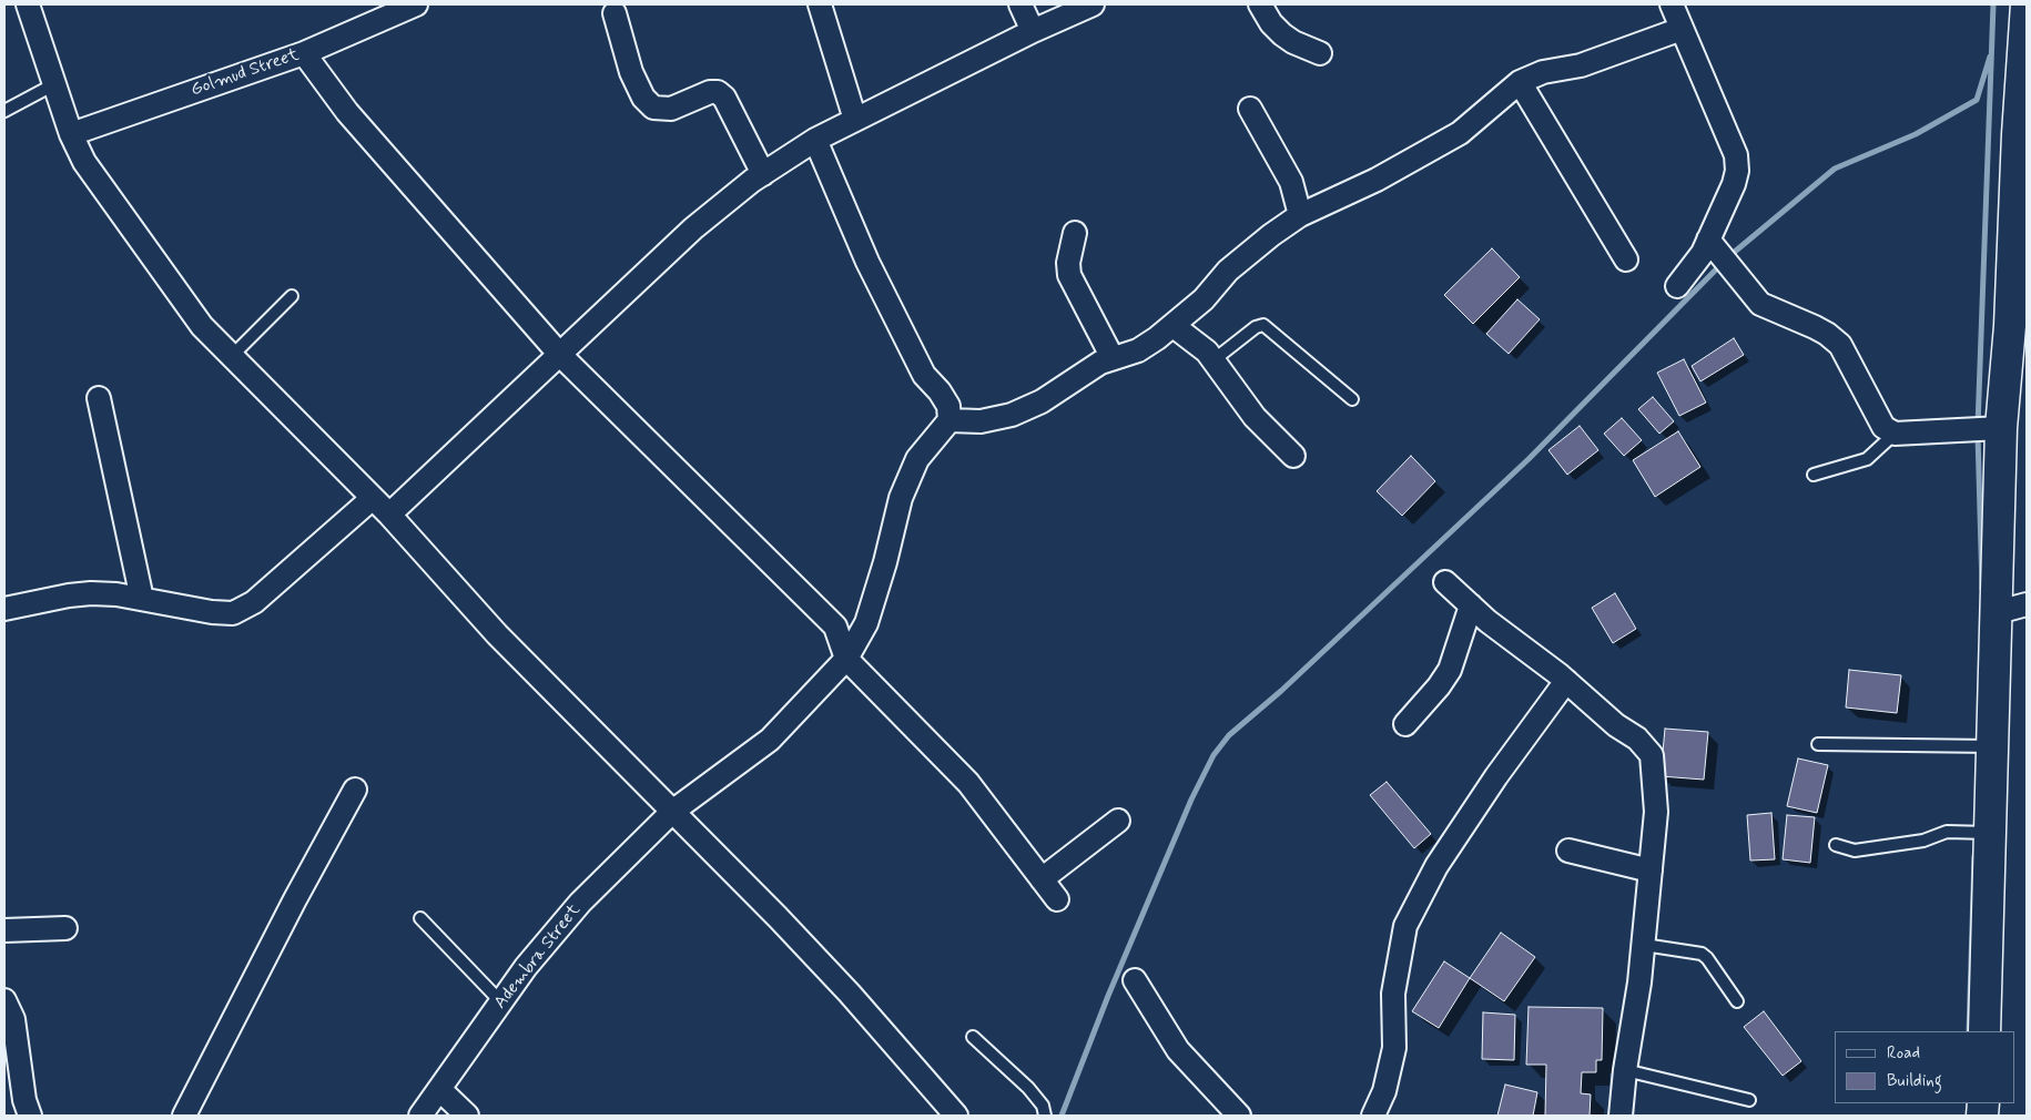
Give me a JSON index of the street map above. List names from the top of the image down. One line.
{"streets":{"street":["Golmud Street","Adembra Street"]},"legend":["Road","Building"]}
